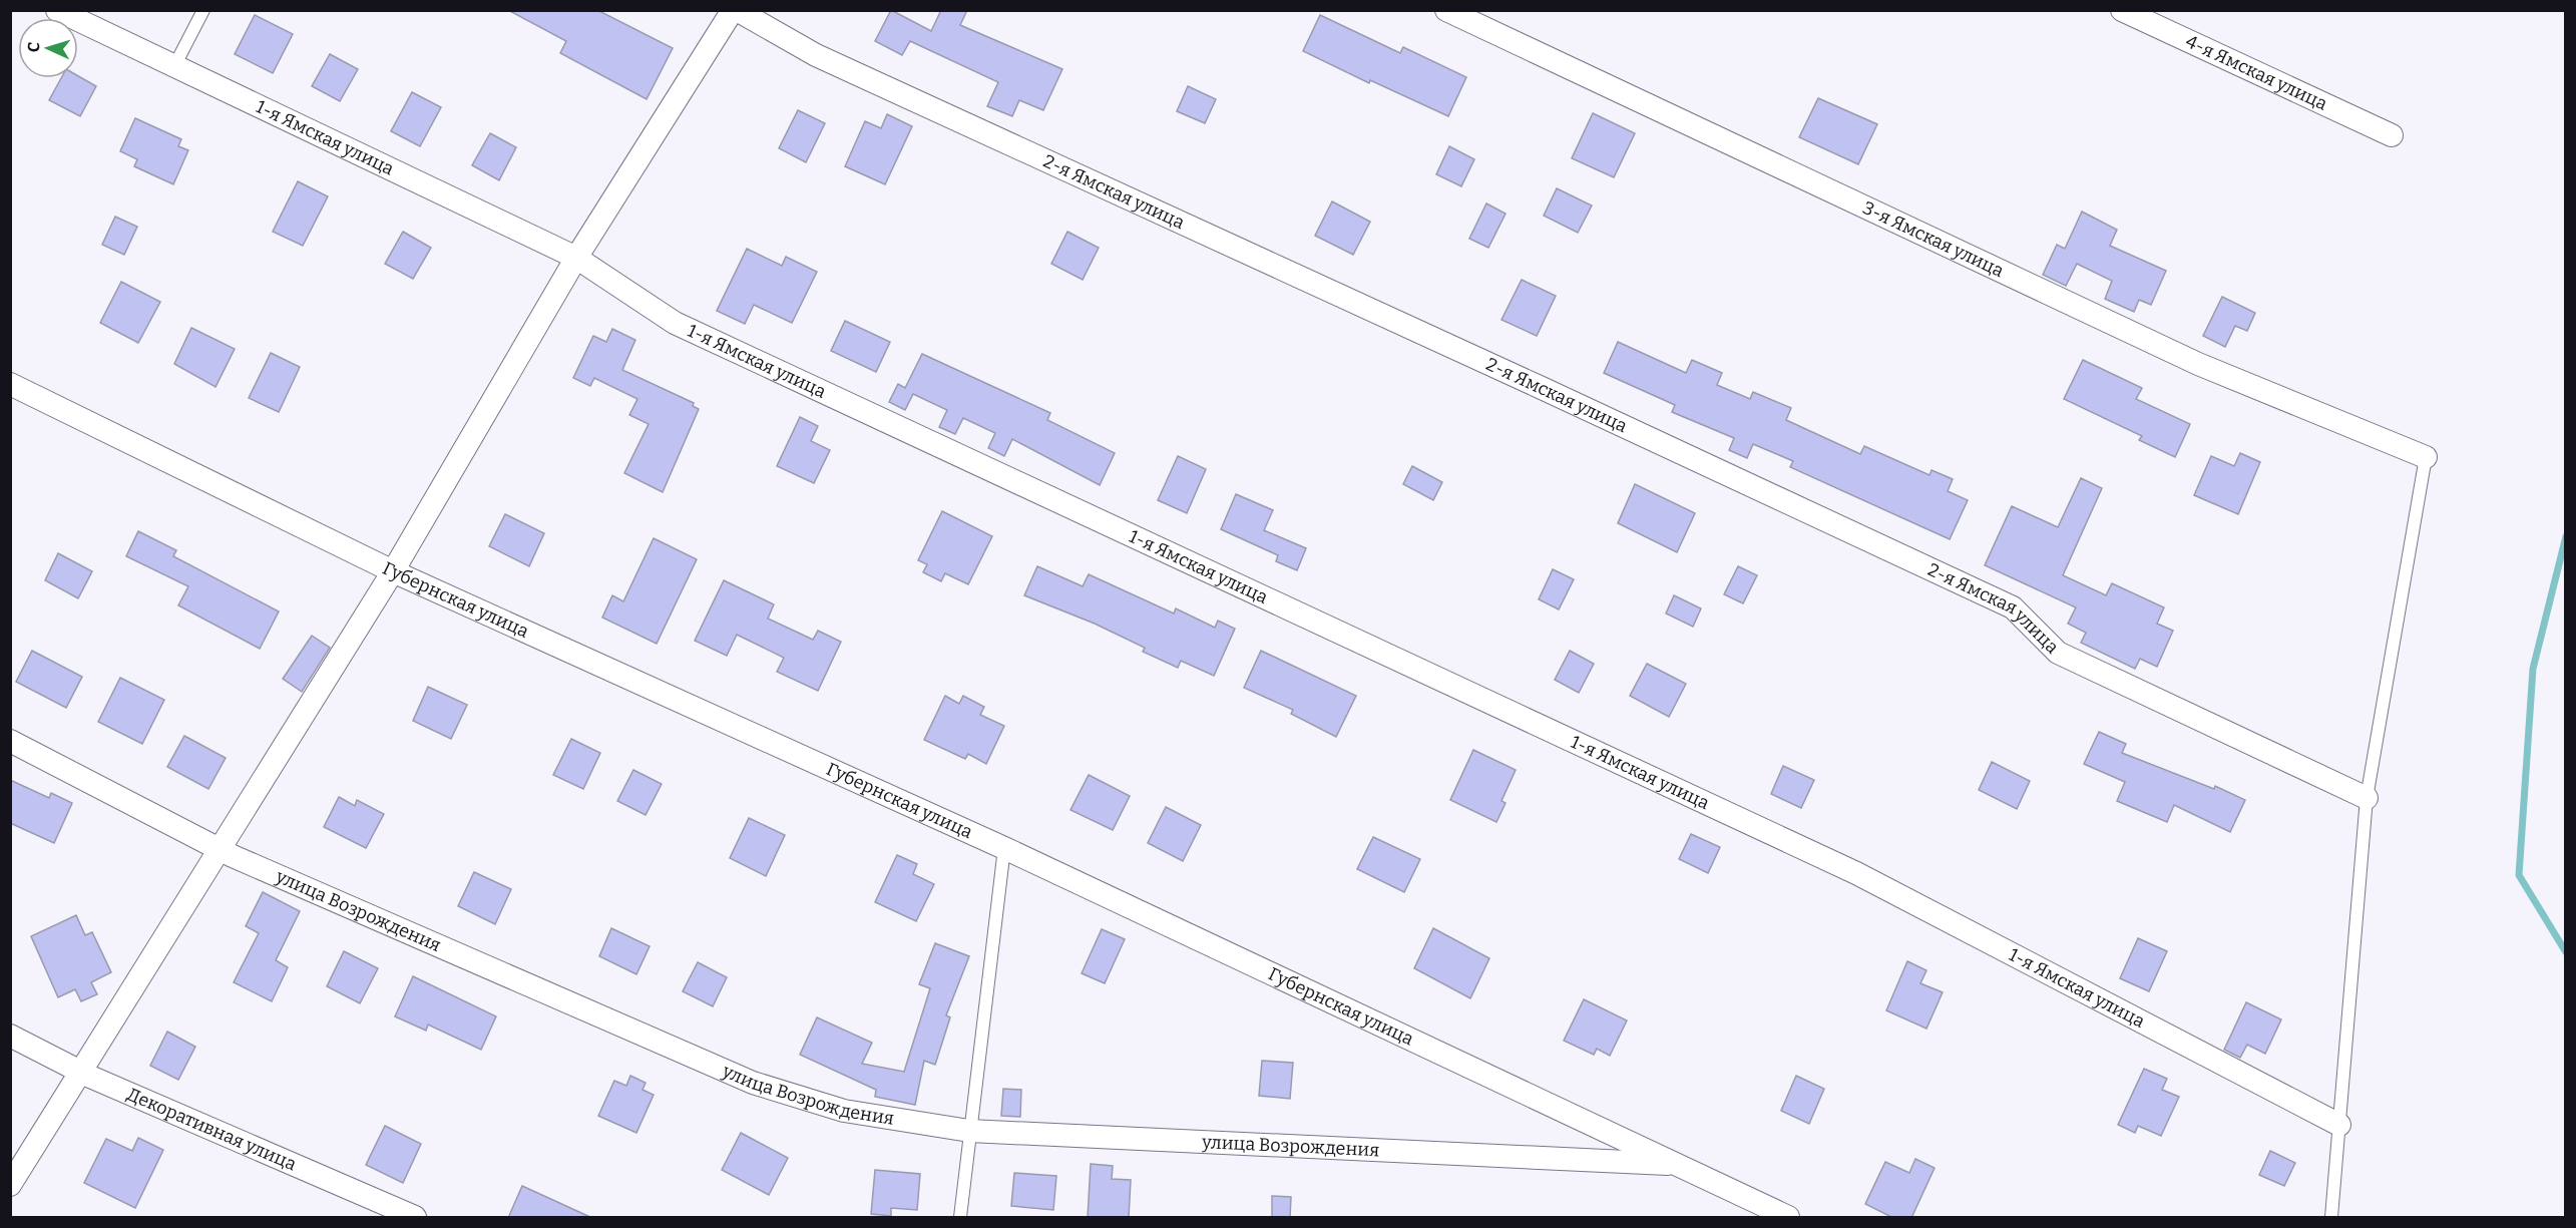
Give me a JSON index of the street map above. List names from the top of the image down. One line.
{"streets":{"street":["4-я Ямская улица","1-я Ямская улица","2-я Ямская улица","3-я Ямская улица","Губернская улица","улица Возрождения","Декоративная улица"]},"crossings":[["Губернская улица","улица Возрождения"]],"north":"left"}
